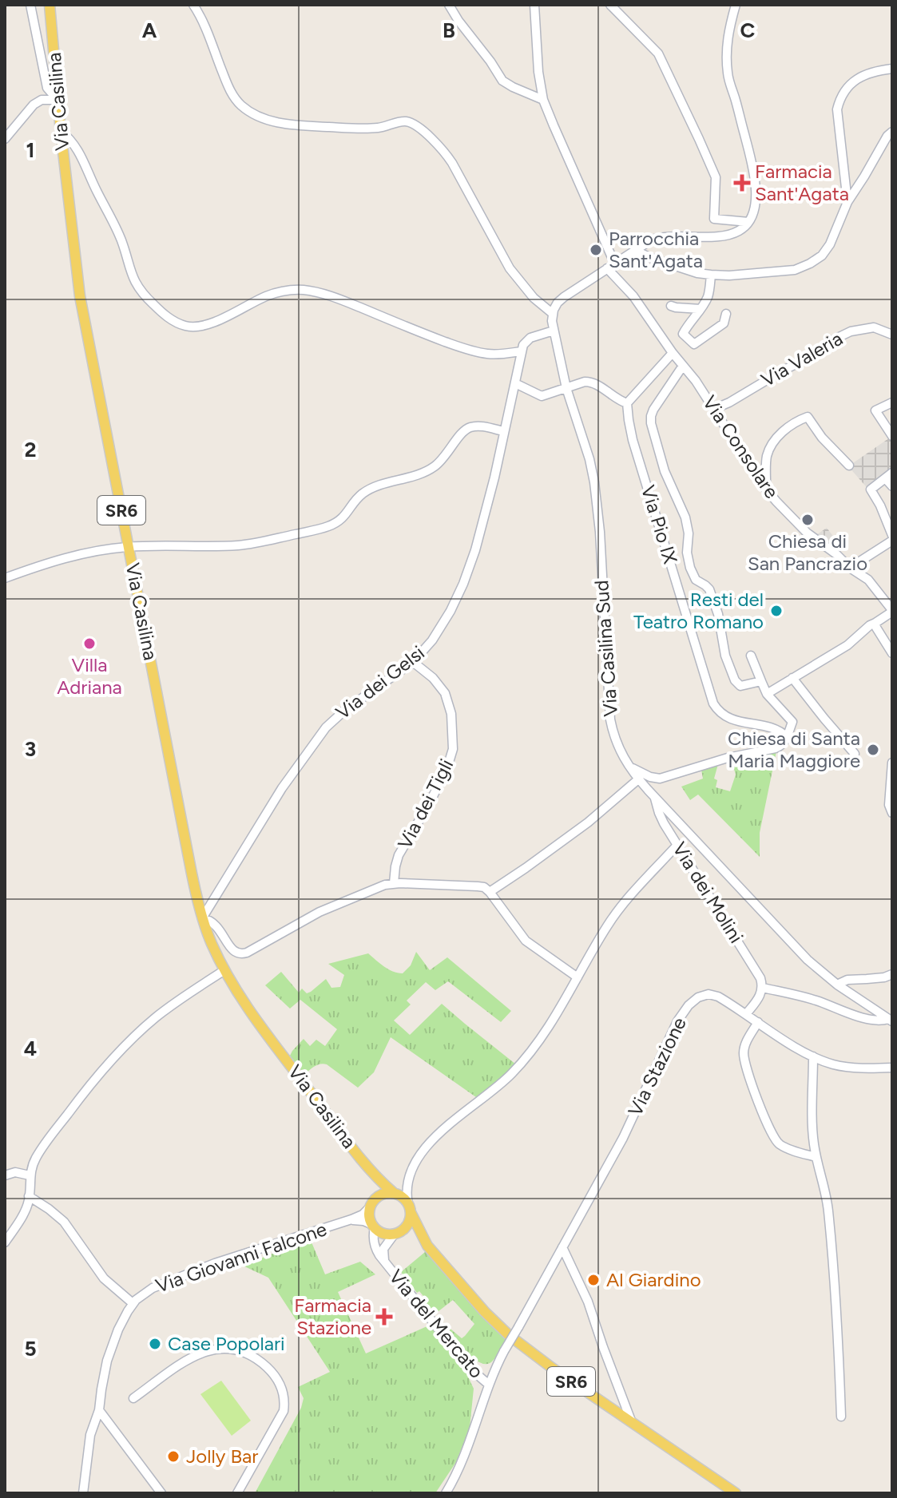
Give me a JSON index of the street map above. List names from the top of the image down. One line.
{"streets":{"main road":["Via Casilina","SR6"],"street":["Via Valeria","Via Consolare","Via Pio IX","Via Casilina Sud","Via dei Gelsi","Via dei Tigli","Via dei Molini","Via Stazione","Via Giovanni Falcone","Via del Mercato"]},"crossings":[["Via Casilina","SR6"],["Via Casilina","Via dei Gelsi"],["Via Casilina","Via Giovanni Falcone"],["Via Casilina","Via del Mercato"],["Via Valeria","Via Consolare"],["SR6","Via Giovanni Falcone"],["SR6","Via del Mercato"],["Via Casilina Sud","Via dei Molini"],["Via dei Gelsi","Via dei Tigli"],["Via Stazione","Via del Mercato"],["Via Giovanni Falcone","Via del Mercato"]],"places":{"health":["Farmacia Sant'Agata","Farmacia Stazione"],"other":["Parrocchia Sant'Agata","Chiesa di San Pancrazio","Resti del Teatro Romano","Villa Adriana","Chiesa di Santa Maria Maggiore","Al Giardino","Case Popolari","Jolly Bar"]},"grid":{"columns":["A","B","C"],"rows":["1","2","3","4","5"]}}
